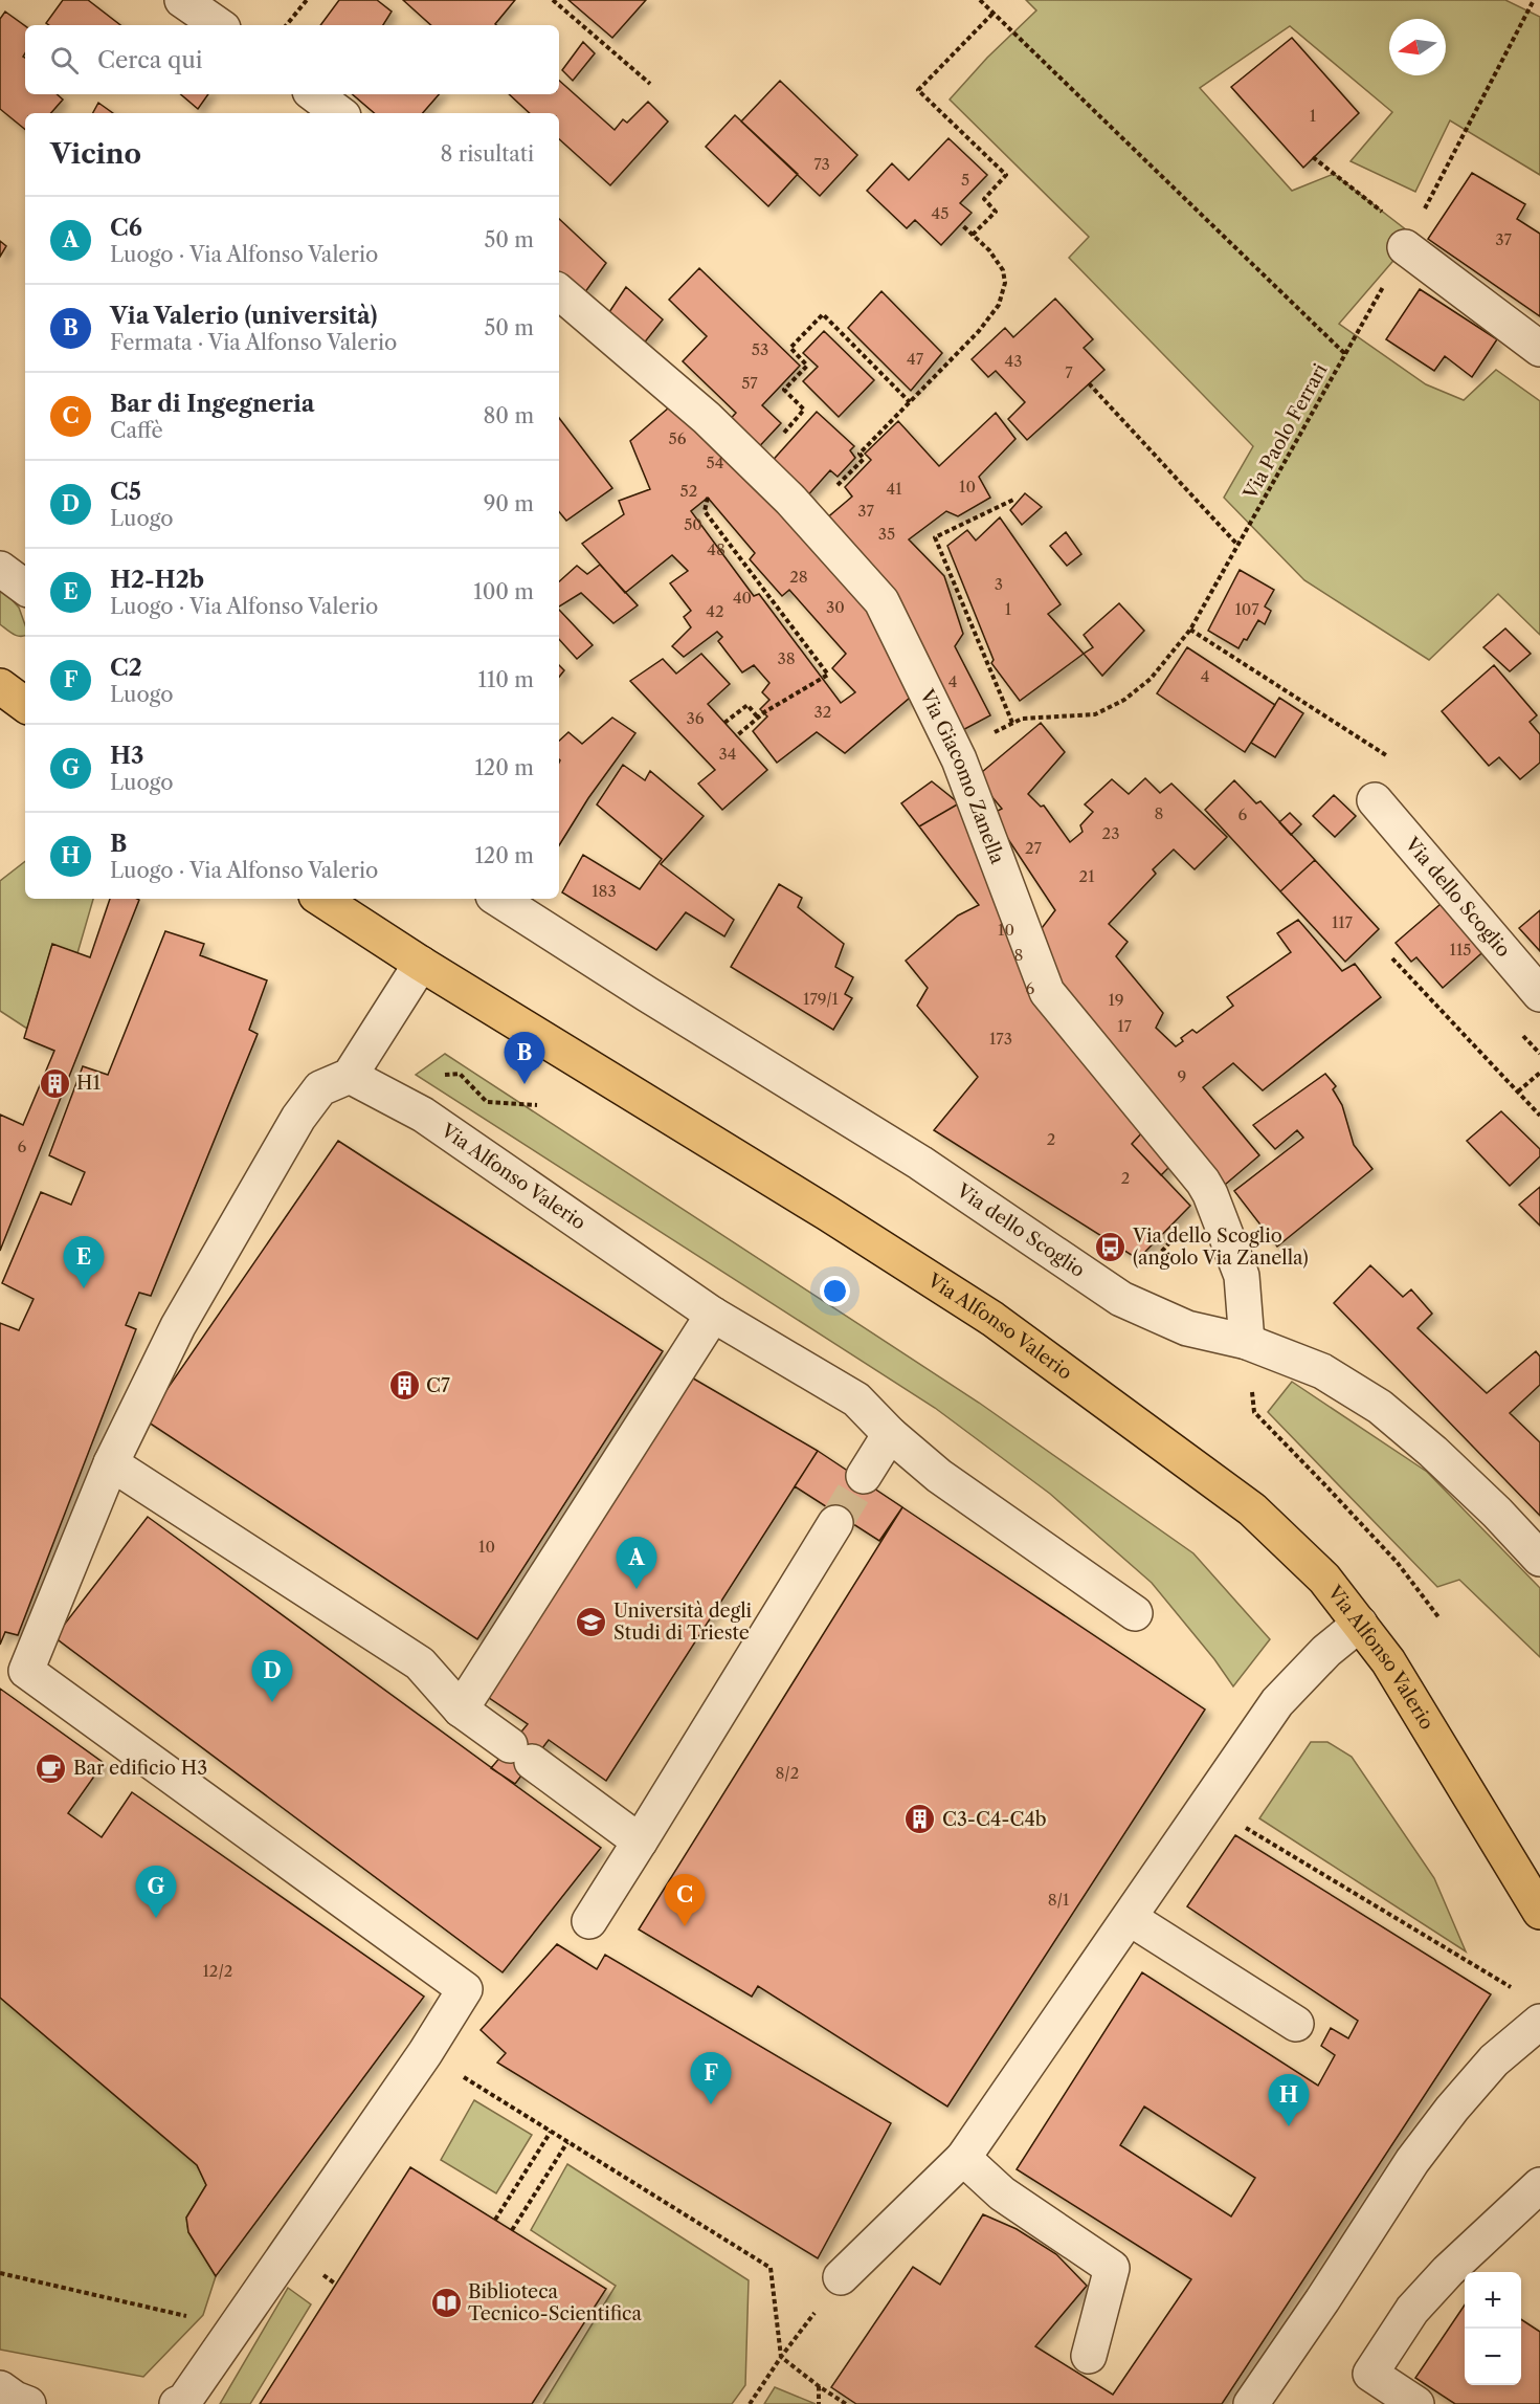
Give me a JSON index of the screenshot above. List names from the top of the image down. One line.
{"streets":{"main road":["Via Alfonso Valerio"],"street":["Via Giacomo Zanella","Via dello Scoglio"],"path":["Via Paolo Ferrari"]},"crossings":[["Via Paolo Ferrari","Via Giacomo Zanella"],["Via Giacomo Zanella","Via dello Scoglio"]],"places":{"building":["H1","C7","C3-C4-C4b"],"bus stop":["Via dello Scoglio (angolo Via Zanella)"],"school or university":["Università degli Studi di Trieste"],"cafe":["Bar edificio H3"],"library":["Biblioteca Tecnico-Scientifica"]},"house_numbers":["1","73","5","45","37","53","47","43","7","57","56","54","10","41","52","37","50","35","48","28","3","40","30","1","107","42","38","4","4","32","36","34","8","6","23","27","21","183","117","10","115","8","6","179/1","19","17","173","9","2","6","2","10","8/2","8/1","12/2"],"north":"left","page":{"search":"Cerca qui","heading":["Vicino","8 risultati"],"list":[{"mark":"A","name":"C6","note":"Luogo · Via Alfonso Valerio","value":"50 m"},{"mark":"B","name":"Via Valerio (università)","note":"Fermata · Via Alfonso Valerio","value":"50 m"},{"mark":"C","name":"Bar di Ingegneria","note":"Caffè","value":"80 m"},{"mark":"D","name":"C5","note":"Luogo","value":"90 m"},{"mark":"E","name":"H2-H2b","note":"Luogo · Via Alfonso Valerio","value":"100 m"},{"mark":"F","name":"C2","note":"Luogo","value":"110 m"},{"mark":"G","name":"H3","note":"Luogo","value":"120 m"},{"mark":"H","name":"B","note":"Luogo · Via Alfonso Valerio","value":"120 m"}],"pins":["B","E","A","D","G","C","F","H"],"map_buttons":["+","−"]}}
